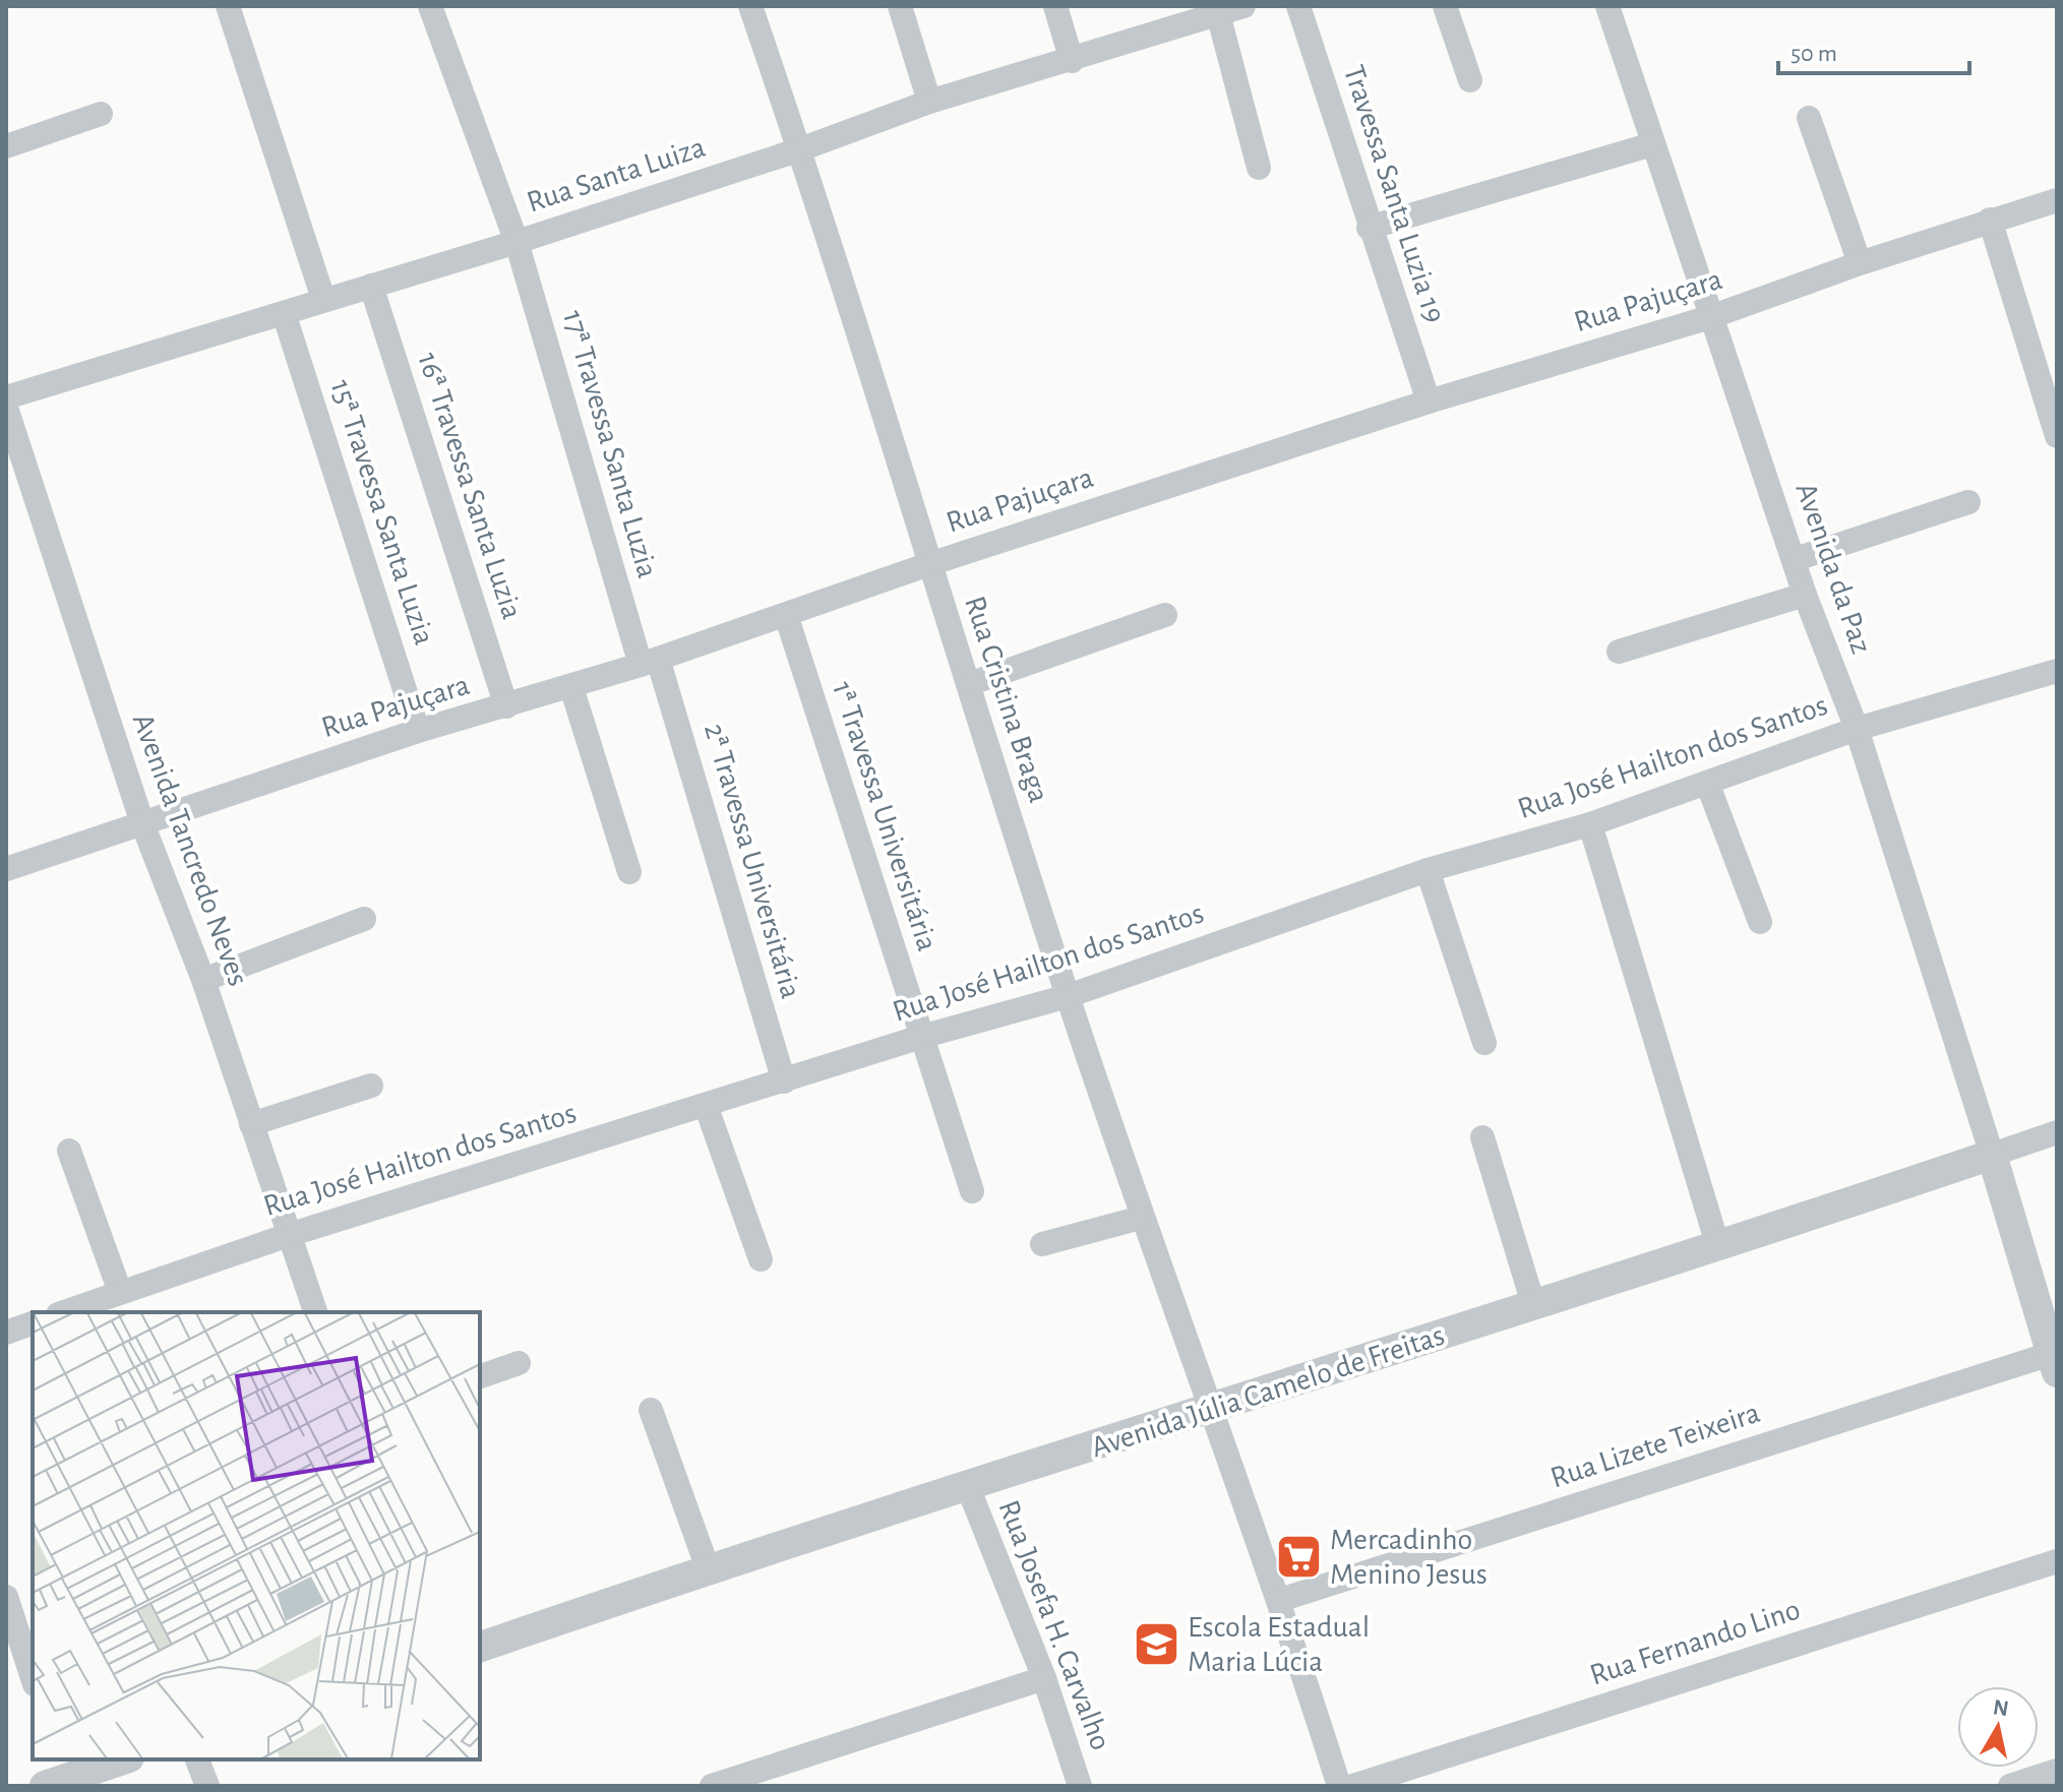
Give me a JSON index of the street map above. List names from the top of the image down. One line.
{"streets":{"street":["Rua Santa Luiza","Travessa Santa Luzia 19","Rua Pajuçara","17ª Travessa Santa Luzia","16ª Travessa Santa Luzia","15ª Travessa Santa Luzia","Avenida da Paz","Rua Cristina Braga","Rua José Hailton dos Santos","1ª Travessa Universitária","Avenida Tancredo Neves","2ª Travessa Universitária","Avenida Júlia Camelo de Freitas","Rua Lizete Teixeira","Rua Josefa H. Carvalho","Rua Fernando Lino"]},"crossings":[["Rua Santa Luiza","17ª Travessa Santa Luzia"],["Rua Santa Luiza","16ª Travessa Santa Luzia"],["Rua Santa Luiza","15ª Travessa Santa Luzia"],["Rua Santa Luiza","Rua Cristina Braga"],["Travessa Santa Luzia 19","Rua Pajuçara"],["Rua Pajuçara","17ª Travessa Santa Luzia"],["Rua Pajuçara","16ª Travessa Santa Luzia"],["Rua Pajuçara","15ª Travessa Santa Luzia"],["Rua Pajuçara","Avenida da Paz"],["Rua Pajuçara","Rua Cristina Braga"],["Rua Pajuçara","1ª Travessa Universitária"],["Rua Pajuçara","Avenida Tancredo Neves"],["Rua Pajuçara","2ª Travessa Universitária"],["17ª Travessa Santa Luzia","2ª Travessa Universitária"],["Avenida da Paz","Rua José Hailton dos Santos"],["Avenida da Paz","Avenida Júlia Camelo de Freitas"],["Rua Cristina Braga","Rua José Hailton dos Santos"],["Rua Cristina Braga","Avenida Júlia Camelo de Freitas"],["Rua Cristina Braga","Rua Lizete Teixeira"],["Rua José Hailton dos Santos","1ª Travessa Universitária"],["Rua José Hailton dos Santos","Avenida Tancredo Neves"],["Rua José Hailton dos Santos","2ª Travessa Universitária"],["Avenida Júlia Camelo de Freitas","Rua Josefa H. Carvalho"]],"places":{"supermarket":["Mercadinho Menino Jesus"],"school or university":["Escola Estadual Maria Lúcia"]},"scale_bar":"50 m","north":"top"}
